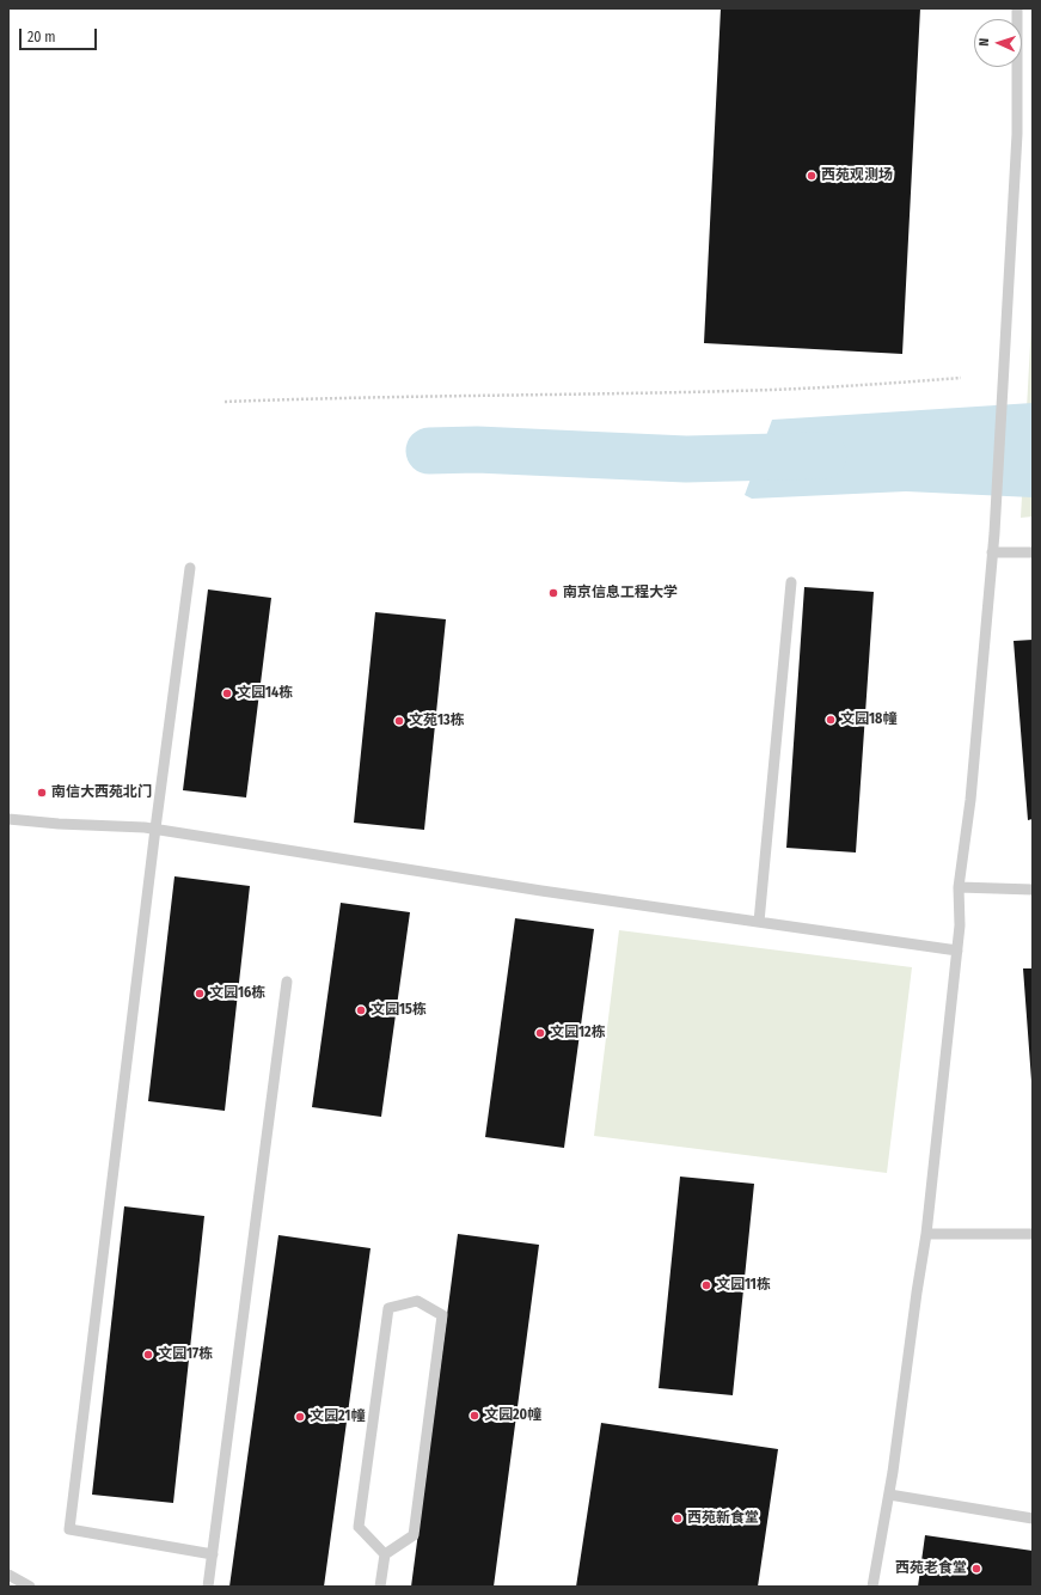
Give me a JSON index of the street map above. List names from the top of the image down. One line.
{"places":["西苑观测场","南京信息工程大学","文园14栋","文园18幢","文苑13栋","南信大西苑北门","文园16栋","文园15栋","文园12栋","文园11栋","文园17栋","文园20幢","文园21幢","西苑新食堂","西苑老食堂"],"scale_bar":"20 m","north":"left"}
